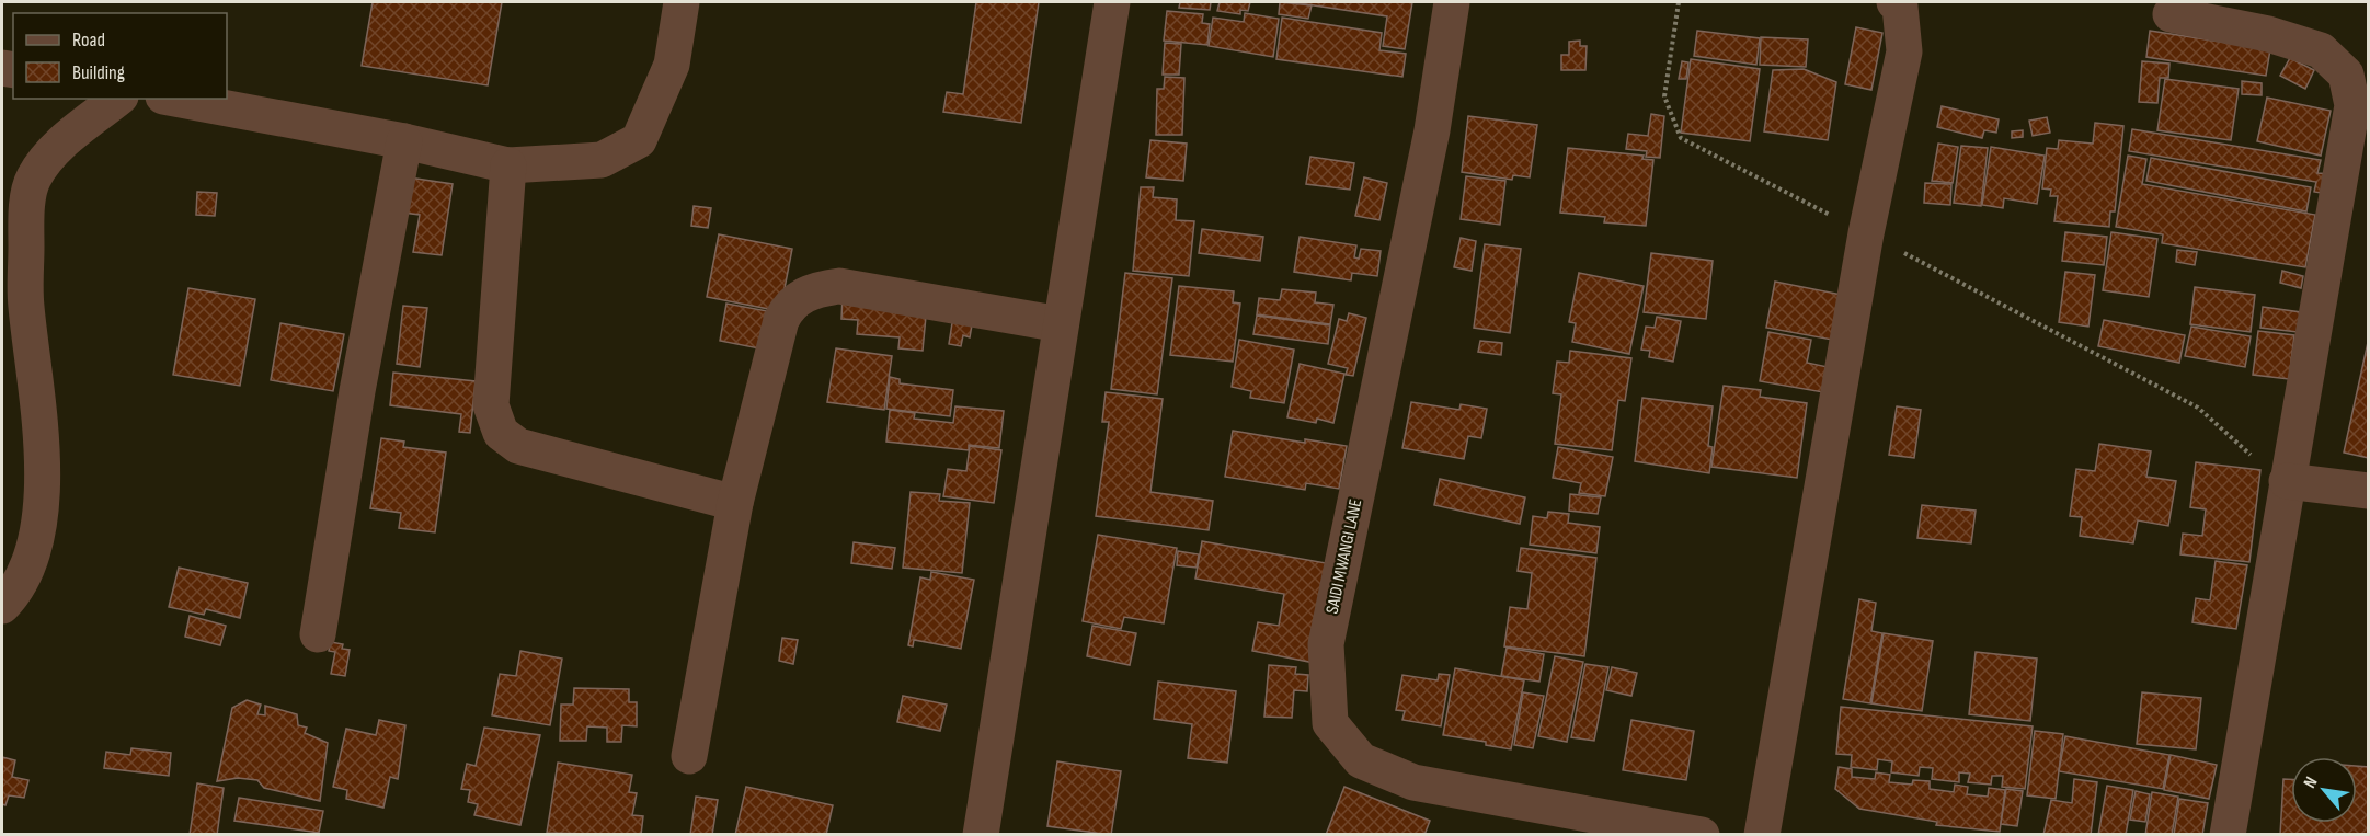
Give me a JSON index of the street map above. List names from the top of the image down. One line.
{"streets":{"street":["SAIDI MWANGI LANE"]},"legend":["Road","Building"],"north":"top left"}
